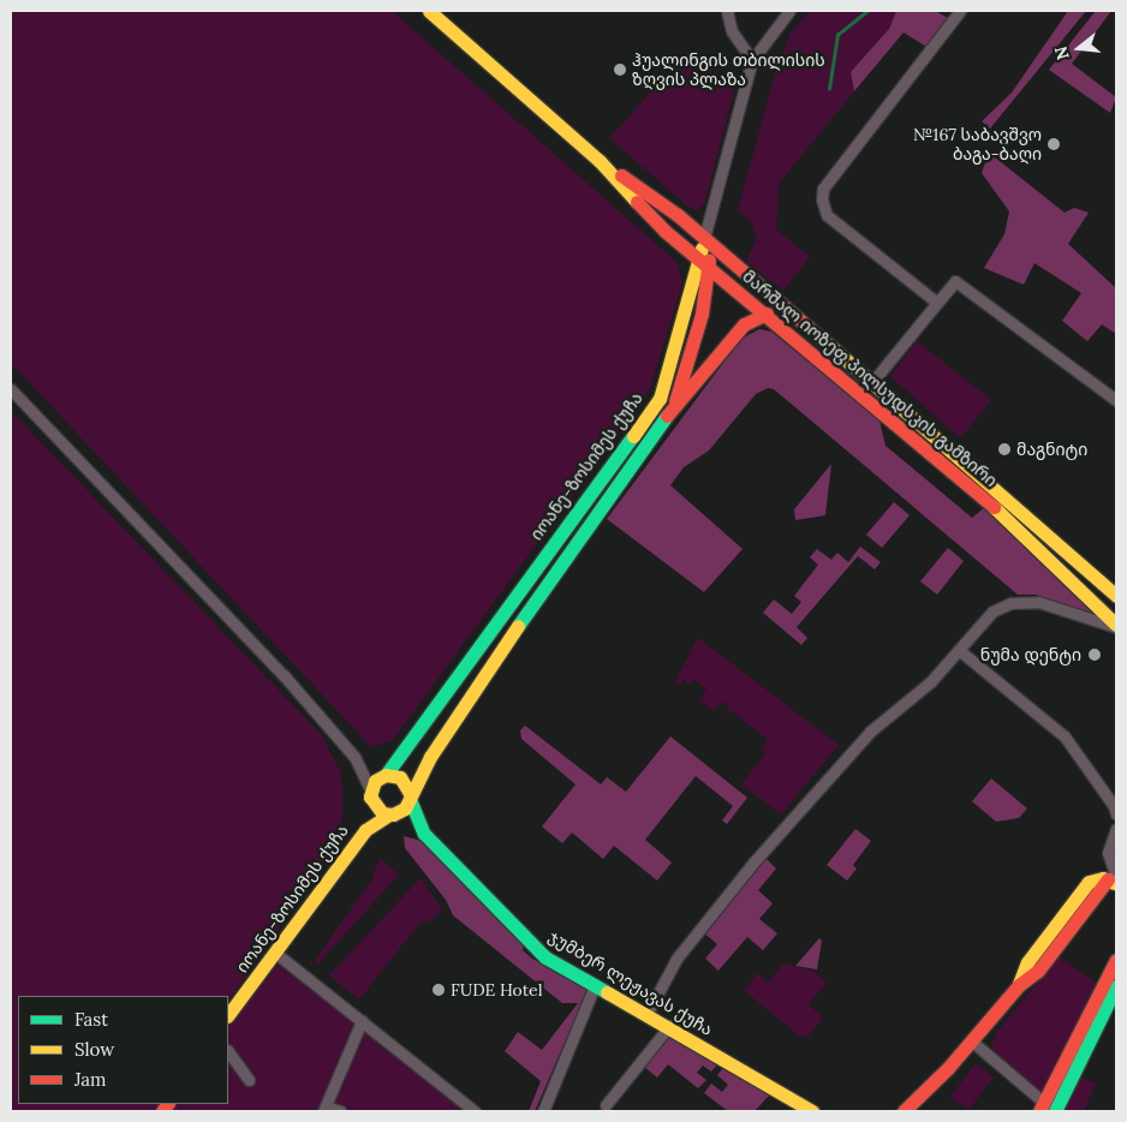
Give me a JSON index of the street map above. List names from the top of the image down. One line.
{"streets":{"street":["მარშალ იოზეფ პილსუდსკის გამზირი","იოანე-ზოსიმეს ქუჩა","ჯუმბერ ლეჟავას ქუჩა"]},"crossings":[["მარშალ იოზეფ პილსუდსკის გამზირი","იოანე-ზოსიმეს ქუჩა"],["იოანე-ზოსიმეს ქუჩა","ჯუმბერ ლეჟავას ქუჩა"]],"places":["ჰუალინგის თბილისის ზღვის პლაზა","№167 საბავშვო ბაგა-ბაღი","მაგნიტი","ნუმა დენტი","FUDE Hotel"],"legend":["Fast","Slow","Jam"],"north":"left"}
